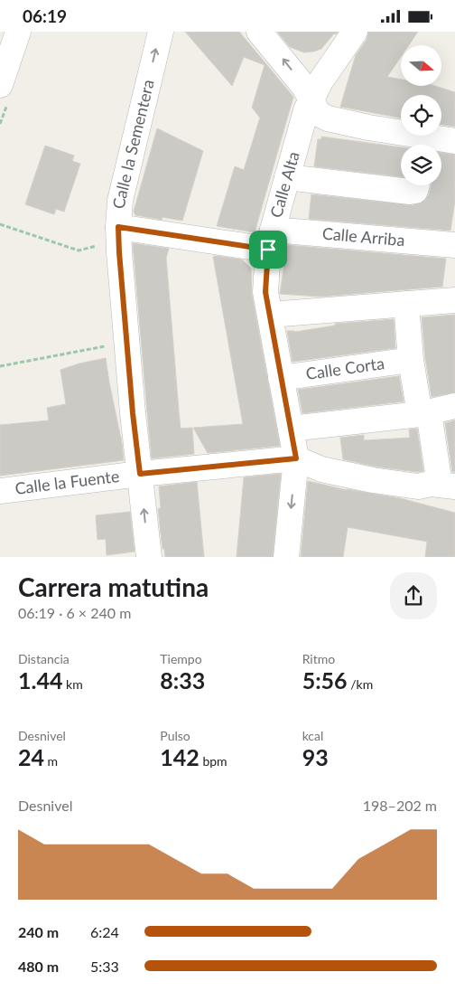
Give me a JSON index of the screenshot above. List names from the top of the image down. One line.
{"streets":{"street":["Calle la Sementera","Calle Alta","Calle Arriba","Calle Corta","Calle la Fuente"]},"crossings":[["Calle la Sementera","Calle Arriba"],["Calle la Sementera","Calle la Fuente"],["Calle Alta","Calle Arriba"],["Calle Alta","Calle Corta"],["Calle Alta","Calle la Fuente"]],"one_way":["Calle la Sementera"],"north":"right","page":{"status":"06:19","heading":["Carrera matutina","06:19 · 6 × 240 m"],"stats":[["Distancia","1.44 km"],["Tiempo","8:33"],["Ritmo","5:56 /km"],["Desnivel","24 m"],["Pulso","142 bpm"],["kcal","93"]],"chart":["Desnivel","198–202 m"],"list":[{"name":"240 m","note":"6:24"},{"name":"480 m","note":"5:33"}]}}
